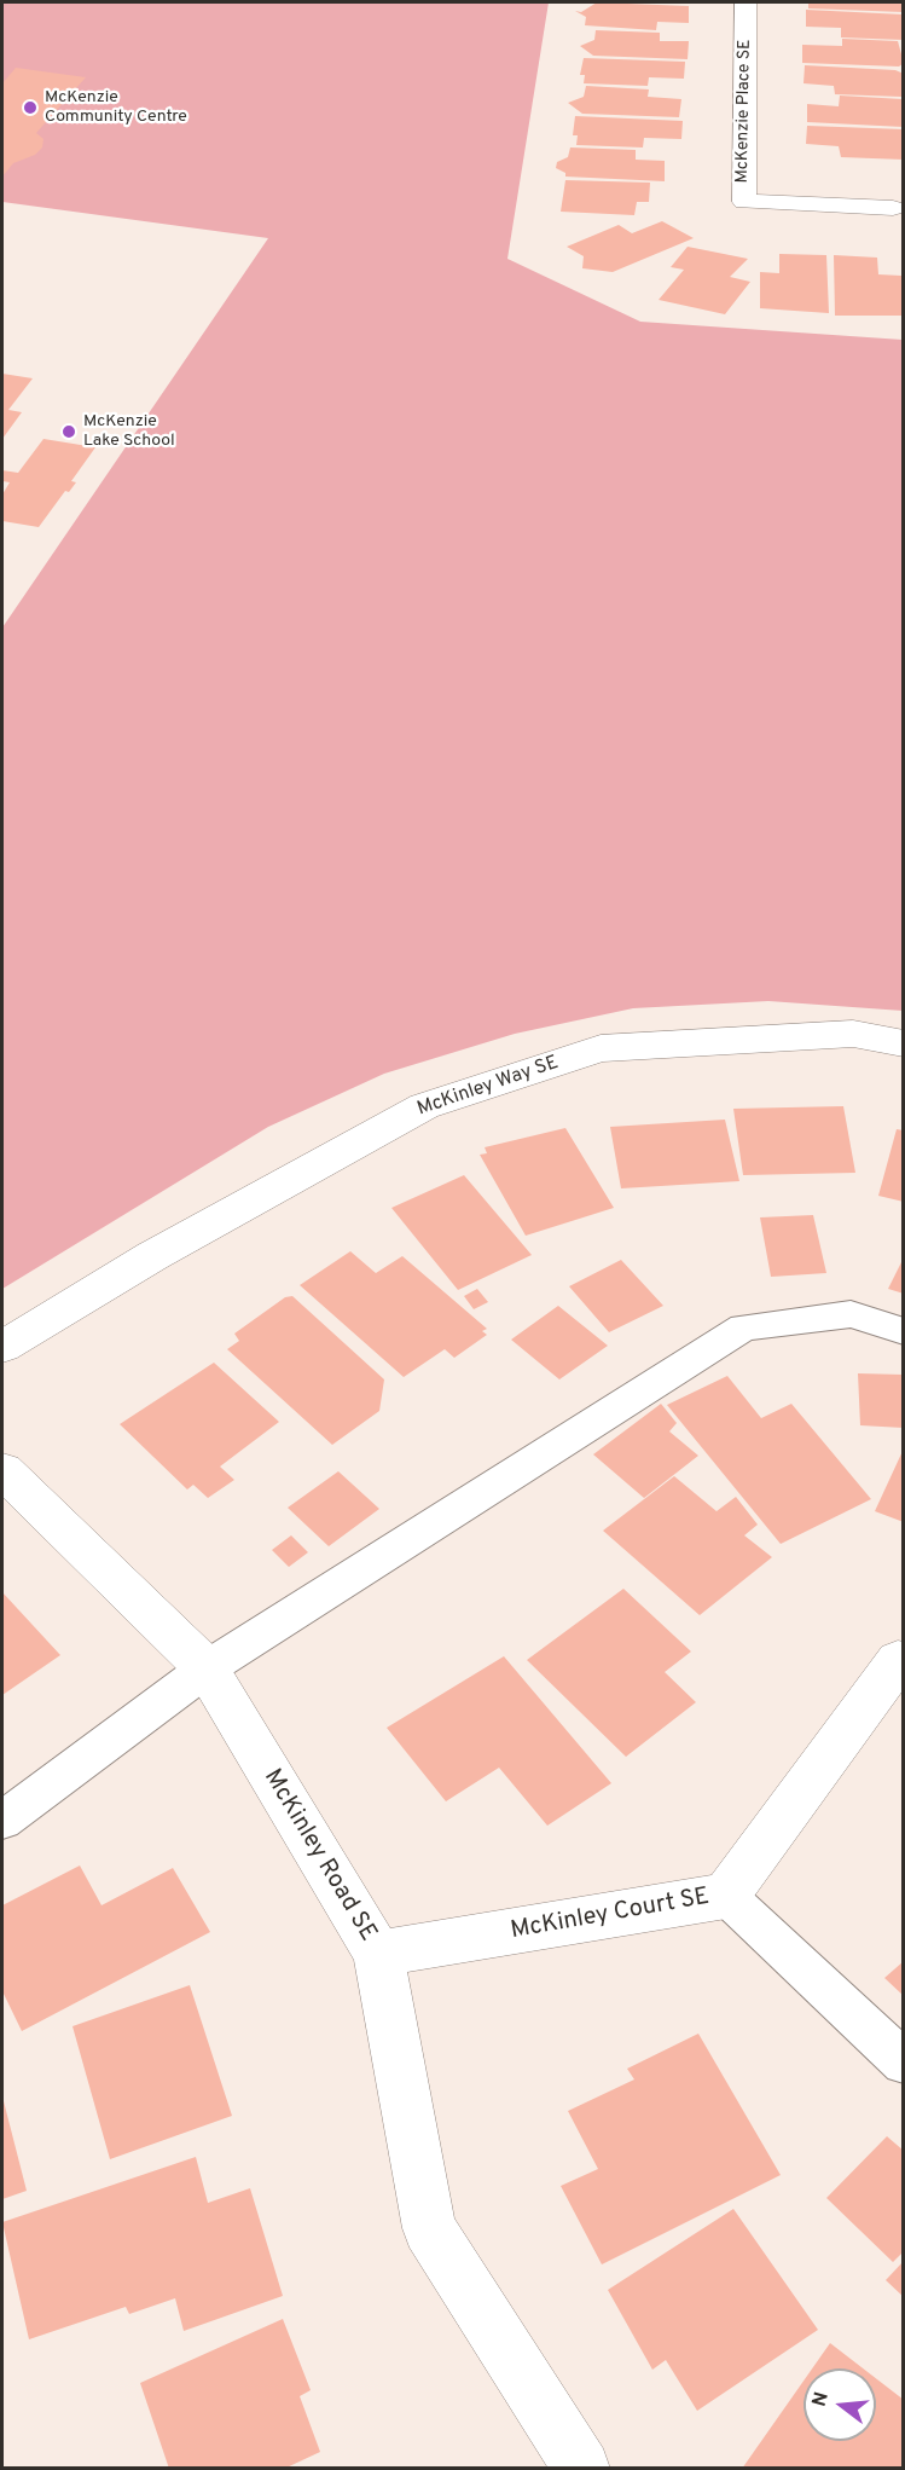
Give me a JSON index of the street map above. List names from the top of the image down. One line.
{"streets":{"street":["McKenzie Place SE","McKinley Way SE","McKinley Road SE","McKinley Court SE"]},"crossings":[["McKinley Road SE","McKinley Court SE"]],"places":["McKenzie Community Centre","McKenzie Lake School"],"north":"left"}
